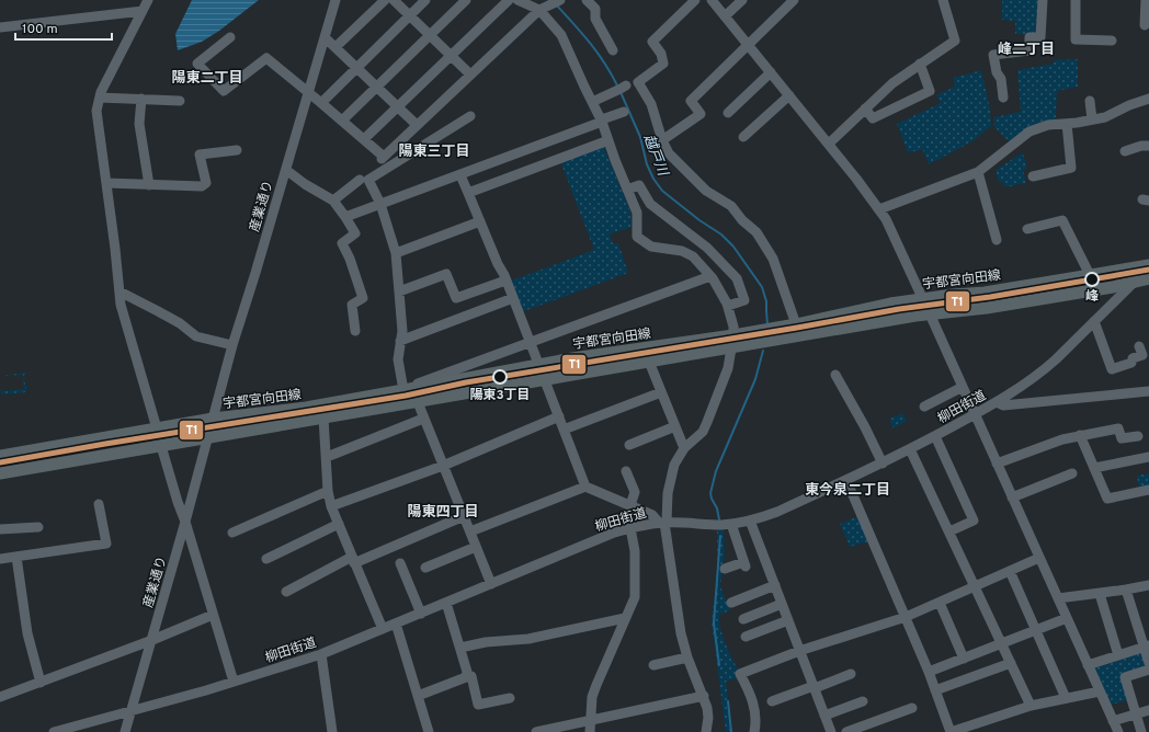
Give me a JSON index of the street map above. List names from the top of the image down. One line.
{"streets":{"main road":["宇都宮向田線"],"street":["産業通り","柳田街道"]},"crossings":[["産業通り","宇都宮向田線"],["産業通り","柳田街道"],["宇都宮向田線","柳田街道"]],"districts":["峰二丁目","陽東二丁目","陽東三丁目","東今泉二丁目","陽東四丁目"],"water":["越戸川"],"places":["峰","陽東3丁目"],"lines":["transit line T1"],"scale_bar":"100 m"}
